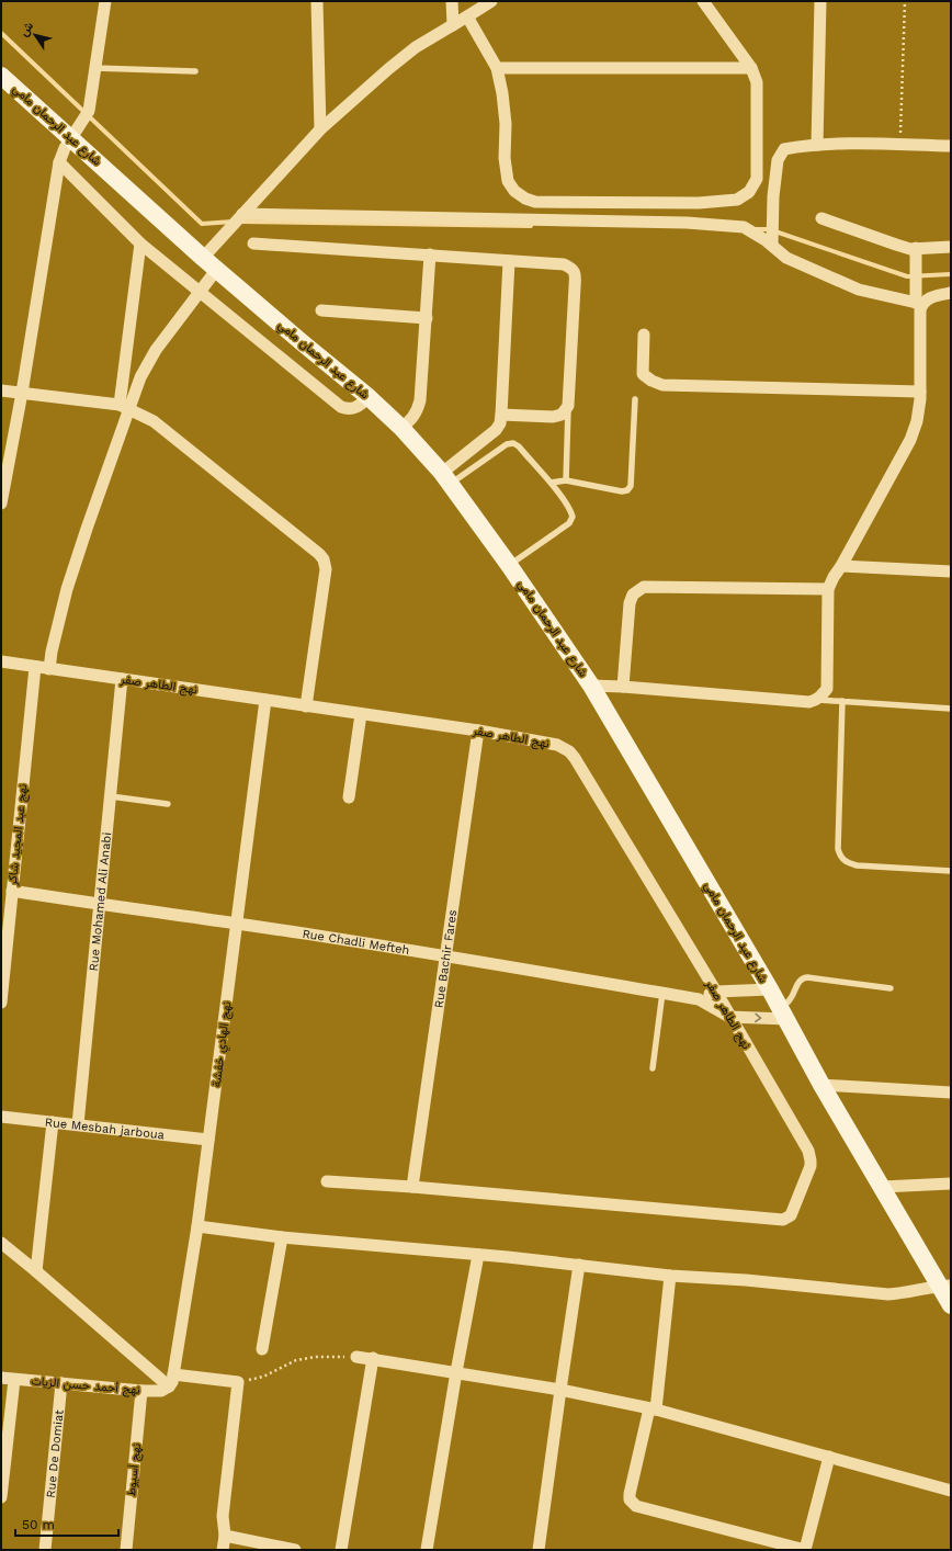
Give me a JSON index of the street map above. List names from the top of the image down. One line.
{"streets":{"street":["شارع عبد الرحمان مامي","نهج الطاهر صفر","نهج عبد المجيد شاكر","Rue Mohamed Ali Anabi","Rue Chadli Mefteh","Rue Bachir Fares","نهج الهادي خفشة","Rue Mesbah jarboua","نهج أحمد حسن الزيات","Rue De Domiat","نهج أسيوط"]},"crossings":[["نهج الطاهر صفر","نهج عبد المجيد شاكر"],["نهج الطاهر صفر","Rue Mohamed Ali Anabi"],["نهج الطاهر صفر","Rue Bachir Fares"],["نهج الطاهر صفر","نهج الهادي خفشة"],["نهج عبد المجيد شاكر","Rue Chadli Mefteh"],["Rue Mohamed Ali Anabi","Rue Chadli Mefteh"],["Rue Mohamed Ali Anabi","Rue Mesbah jarboua"],["Rue Chadli Mefteh","Rue Bachir Fares"],["Rue Chadli Mefteh","نهج الهادي خفشة"],["نهج الهادي خفشة","Rue Mesbah jarboua"],["نهج الهادي خفشة","نهج أحمد حسن الزيات"],["نهج أحمد حسن الزيات","Rue De Domiat"],["نهج أحمد حسن الزيات","نهج أسيوط"]],"scale_bar":"50 m","north":"top left"}
